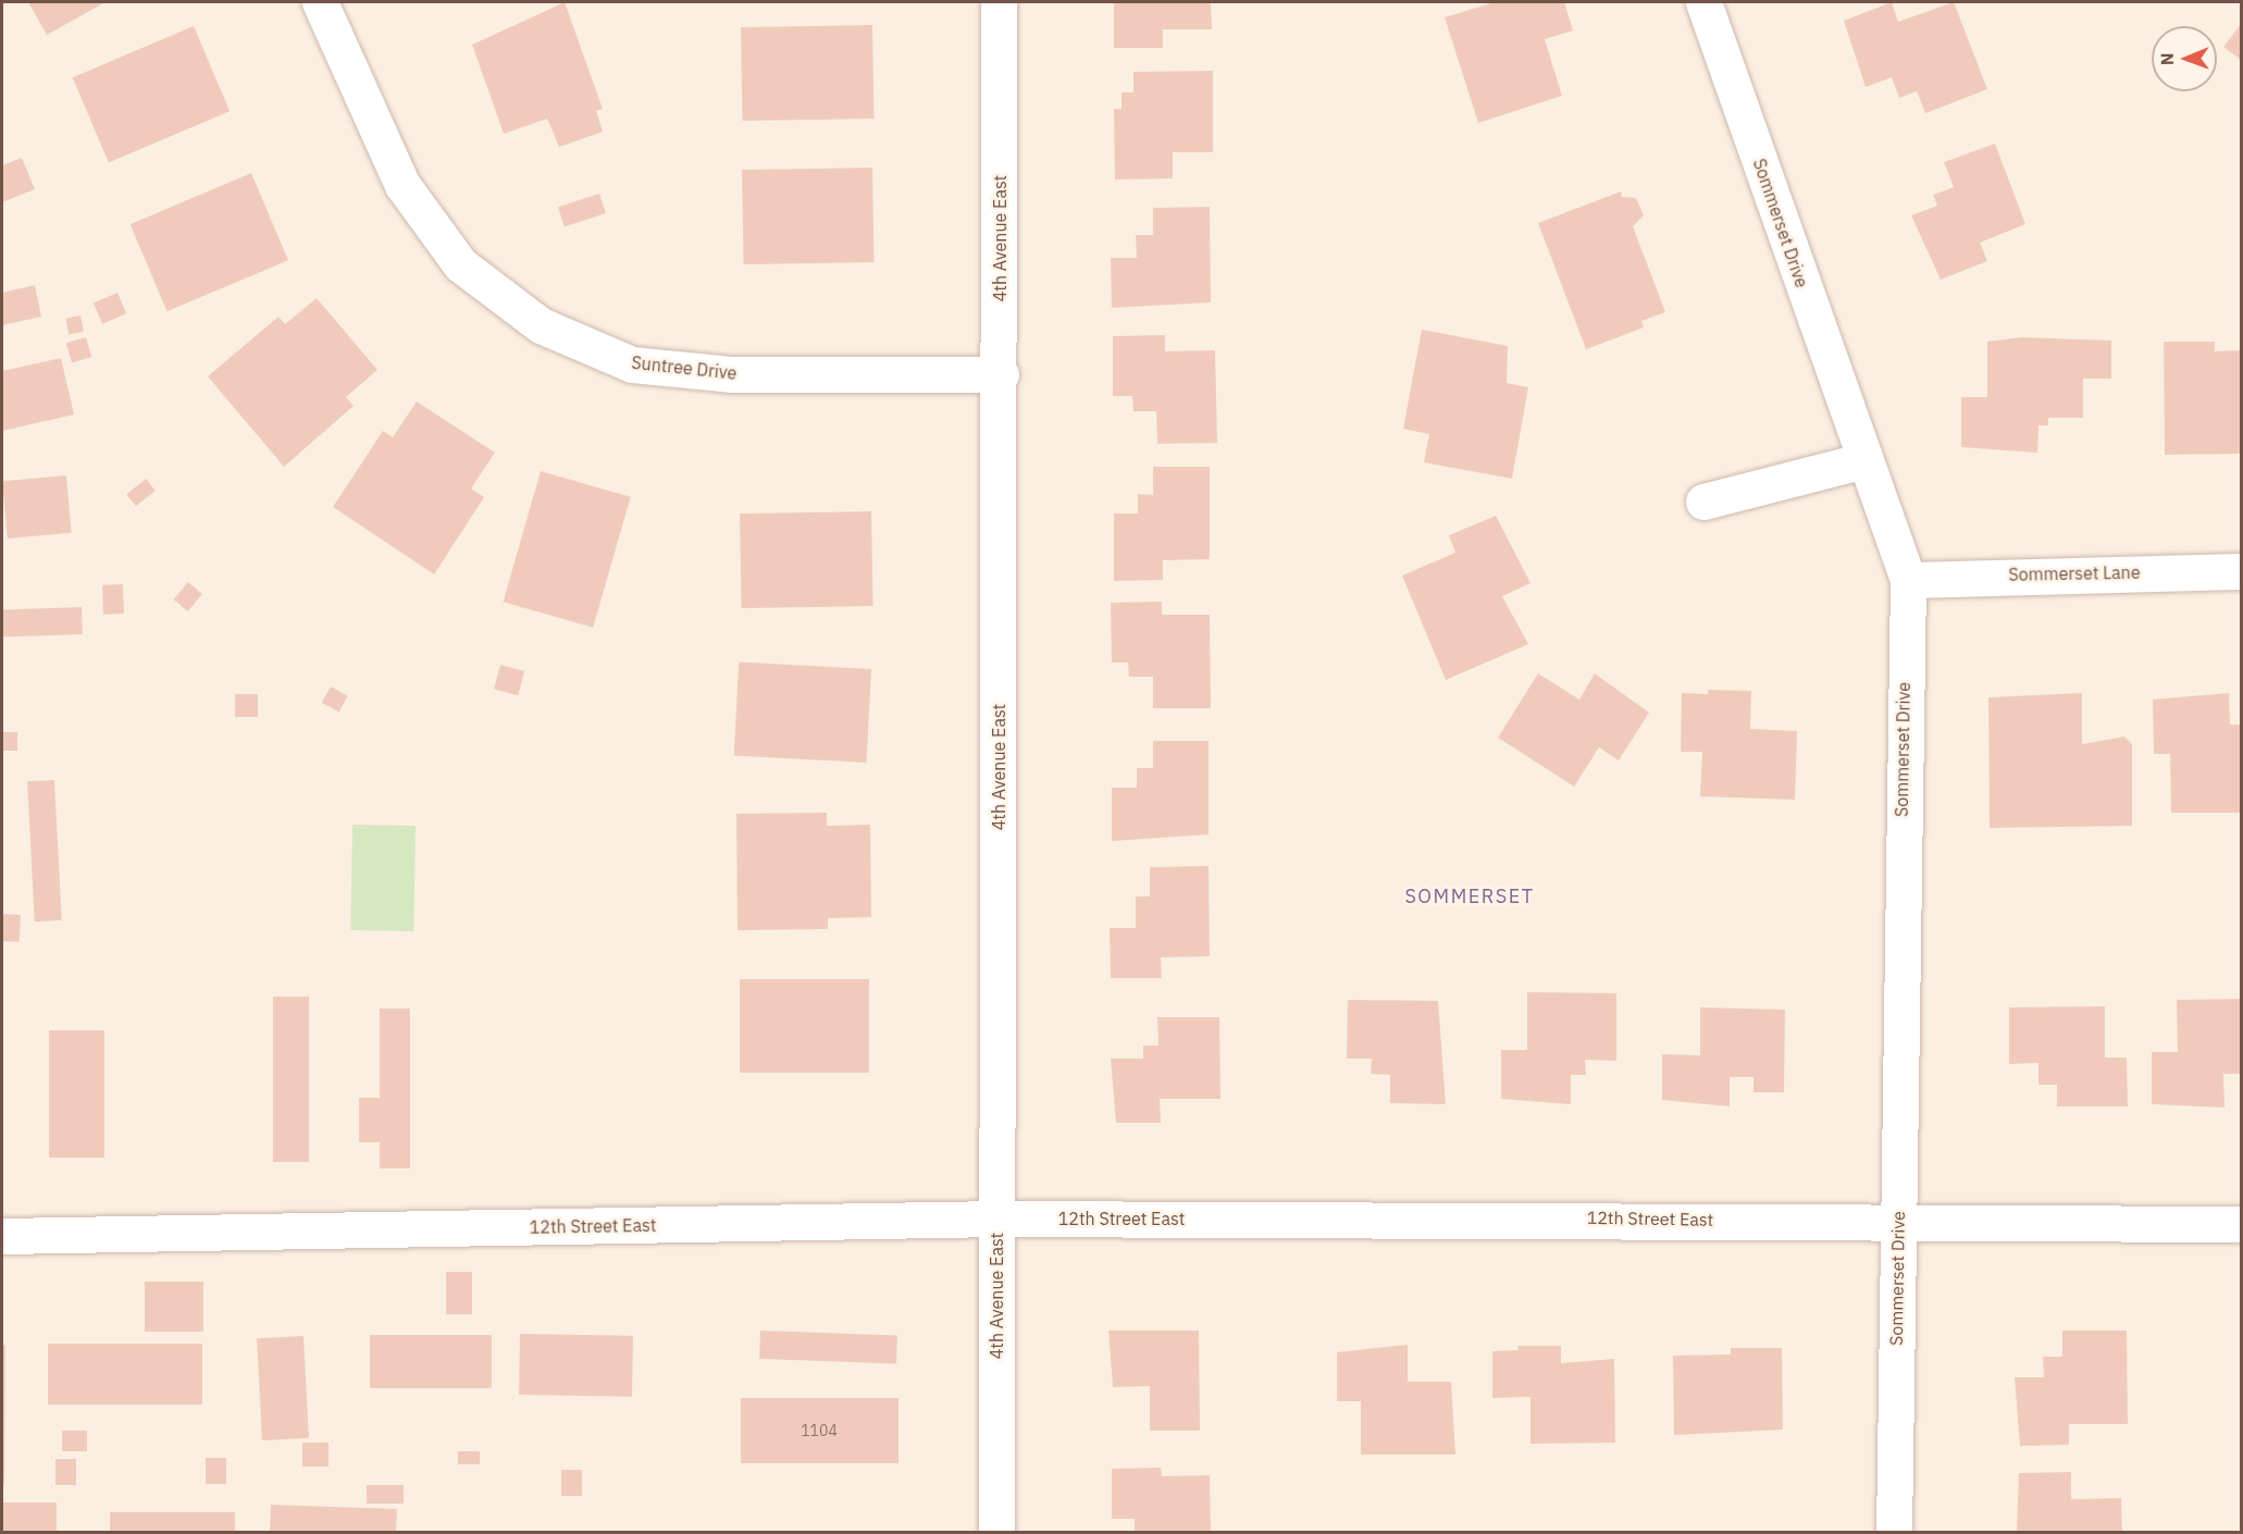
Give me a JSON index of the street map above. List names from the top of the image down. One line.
{"streets":{"street":["Sommerset Drive","4th Avenue East","Suntree Drive","Sommerset Lane","12th Street East"]},"crossings":[["Sommerset Drive","Sommerset Lane"],["Sommerset Drive","12th Street East"],["4th Avenue East","Suntree Drive"],["4th Avenue East","12th Street East"]],"districts":["SOMMERSET"],"house_numbers":["1104"],"north":"left"}
